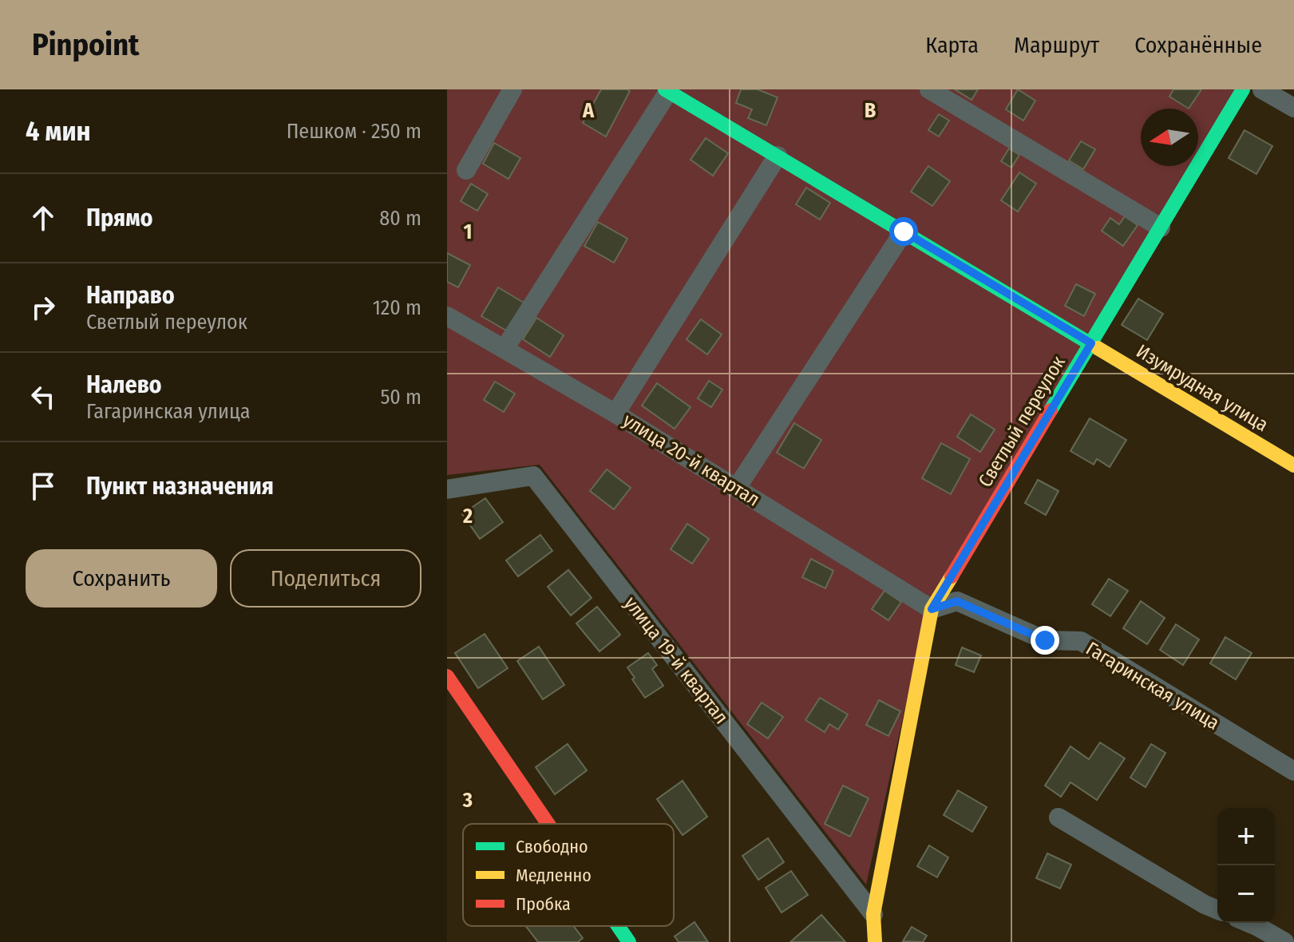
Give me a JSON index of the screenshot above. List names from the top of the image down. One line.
{"streets":{"street":["Изумрудная улица","Светлый переулок","улица 20-й квартал","улица 19-й квартал","Гагаринская улица"]},"crossings":[["Изумрудная улица","Светлый переулок"],["Светлый переулок","улица 20-й квартал"],["Светлый переулок","Гагаринская улица"],["улица 20-й квартал","Гагаринская улица"]],"legend":["Свободно","Медленно","Пробка"],"north":"left","page":{"header":"Pinpoint","nav":["Карта","Маршрут","Сохранённые"],"heading":["4 мин","Пешком · 250 m"],"list":[["Прямо","80 m"],["Направо","Светлый переулок","120 m"],["Налево","Гагаринская улица","50 m"],"Пункт назначения"],"buttons":["Сохранить","Поделиться"],"map_buttons":["+","−"]},"grid":{"columns":["A","B"],"rows":["1","2","3"]}}
